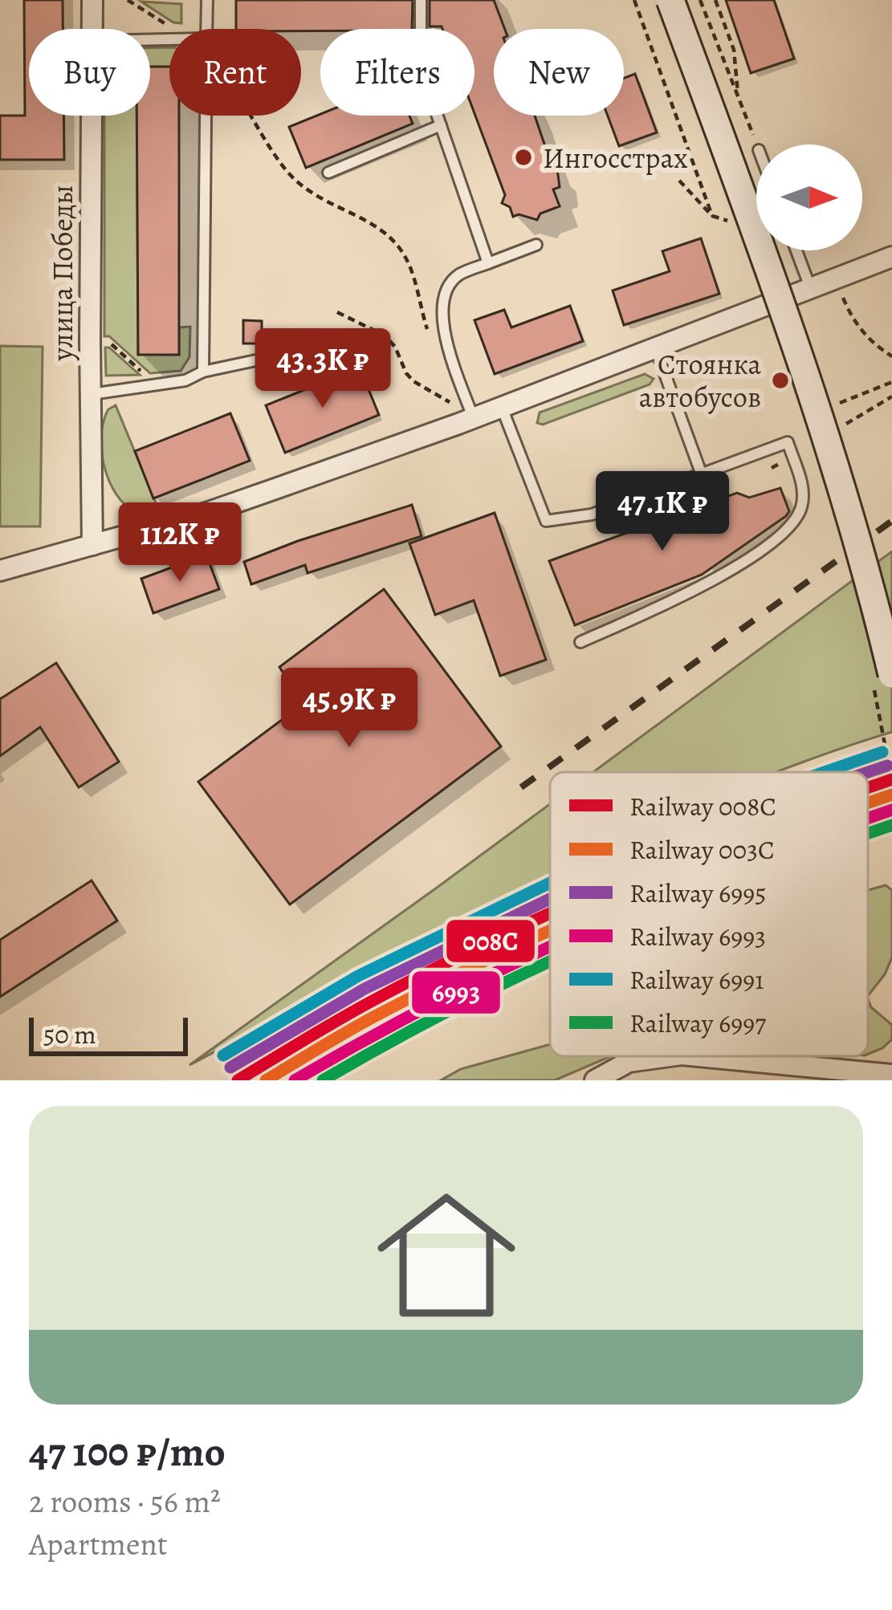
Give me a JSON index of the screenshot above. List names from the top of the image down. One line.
{"streets":{"street":["улица Победы"]},"places":["Ингосстрах","Стоянка автобусов"],"lines":["rail line 6991","rail line 6995","rail line 008С","rail line 003С","rail line 6993","rail line 6997"],"legend":["Railway 008С","Railway 003С","Railway 6995","Railway 6993","Railway 6991","Railway 6997"],"scale_bar":"50 m","north":"right","page":{"chip":["Buy","Rent","Filters","New"],"price":["43.3K ₽","47.1K ₽","112K ₽","45.9K ₽"],"scale":"50 m","list":[{"name":"47 100 ₽/mo","note":"2 rooms · 56 m² · Apartment"}]}}
